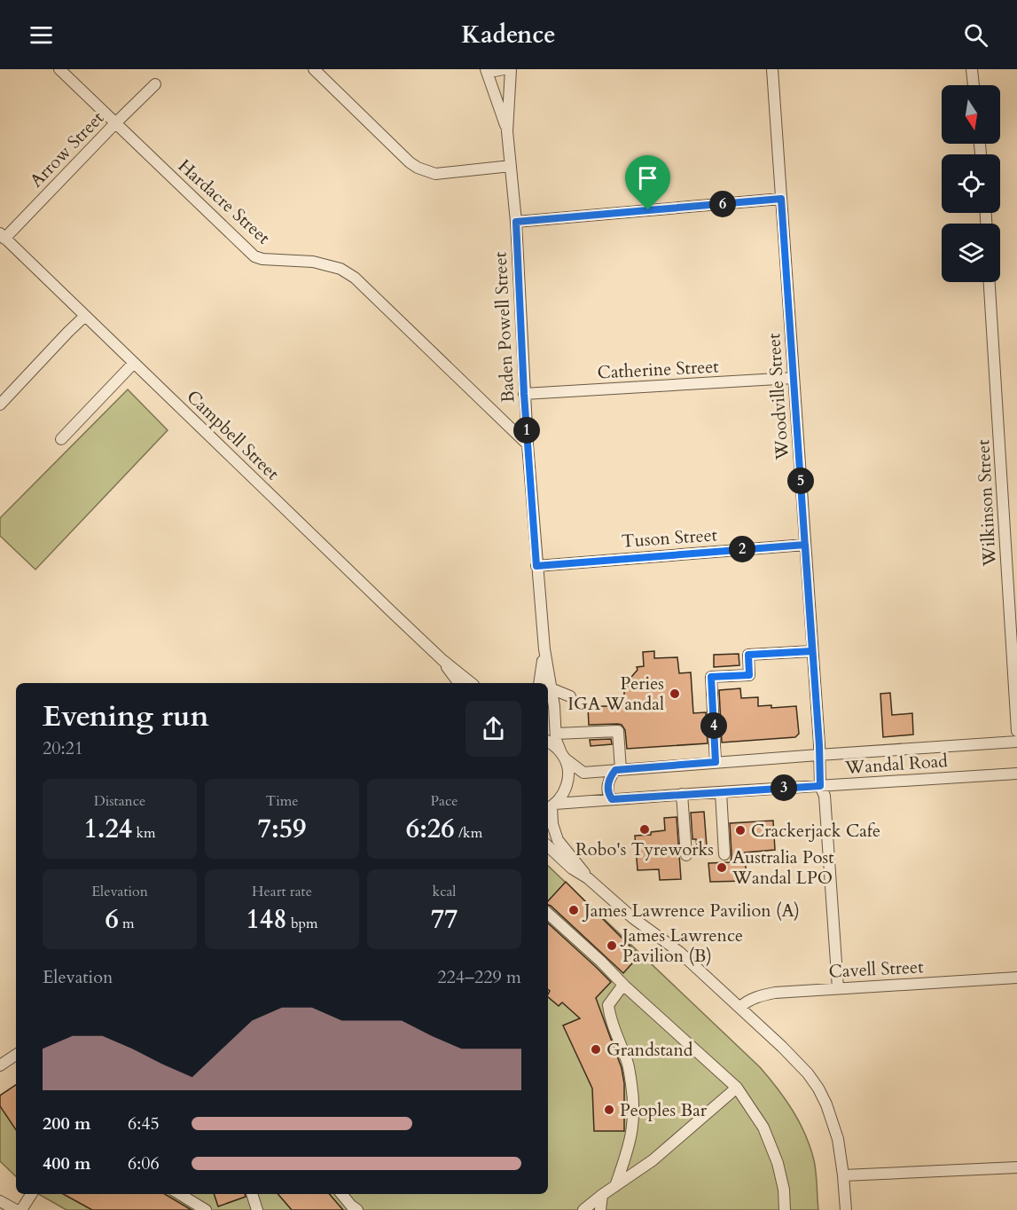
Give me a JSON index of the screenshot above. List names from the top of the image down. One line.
{"streets":{"street":["Arrow Street","Hardacre Street","Baden Powell Street","Catherine Street","Woodville Street","Campbell Street","Wilkinson Street","Tuson Street","Wandal Road","Cavell Street"]},"crossings":[["Arrow Street","Hardacre Street"],["Arrow Street","Campbell Street"],["Hardacre Street","Baden Powell Street"],["Baden Powell Street","Catherine Street"],["Baden Powell Street","Tuson Street"],["Baden Powell Street","Wandal Road"],["Catherine Street","Woodville Street"],["Woodville Street","Tuson Street"],["Woodville Street","Wandal Road"],["Woodville Street","Cavell Street"]],"places":["Peries IGA Wandal","Robo's Tyreworks","Crackerjack Cafe","Australia Post Wandal LPO","James Lawrence Pavilion (A)","James Lawrence Pavilion (B)","Grandstand","Peoples Bar"],"north":"bottom","page":{"header":"Kadence","pins":["6","1","5","2","4","3"],"heading":["Evening run","20:21"],"stats":[["Distance","1.24 km"],["Time","7:59"],["Pace","6:26 /km"],["Elevation","6 m"],["Heart rate","148 bpm"],["kcal","77"]],"chart":["Elevation","224–229 m"],"list":[{"name":"200 m","note":"6:45"},{"name":"400 m","note":"6:06"}]}}
